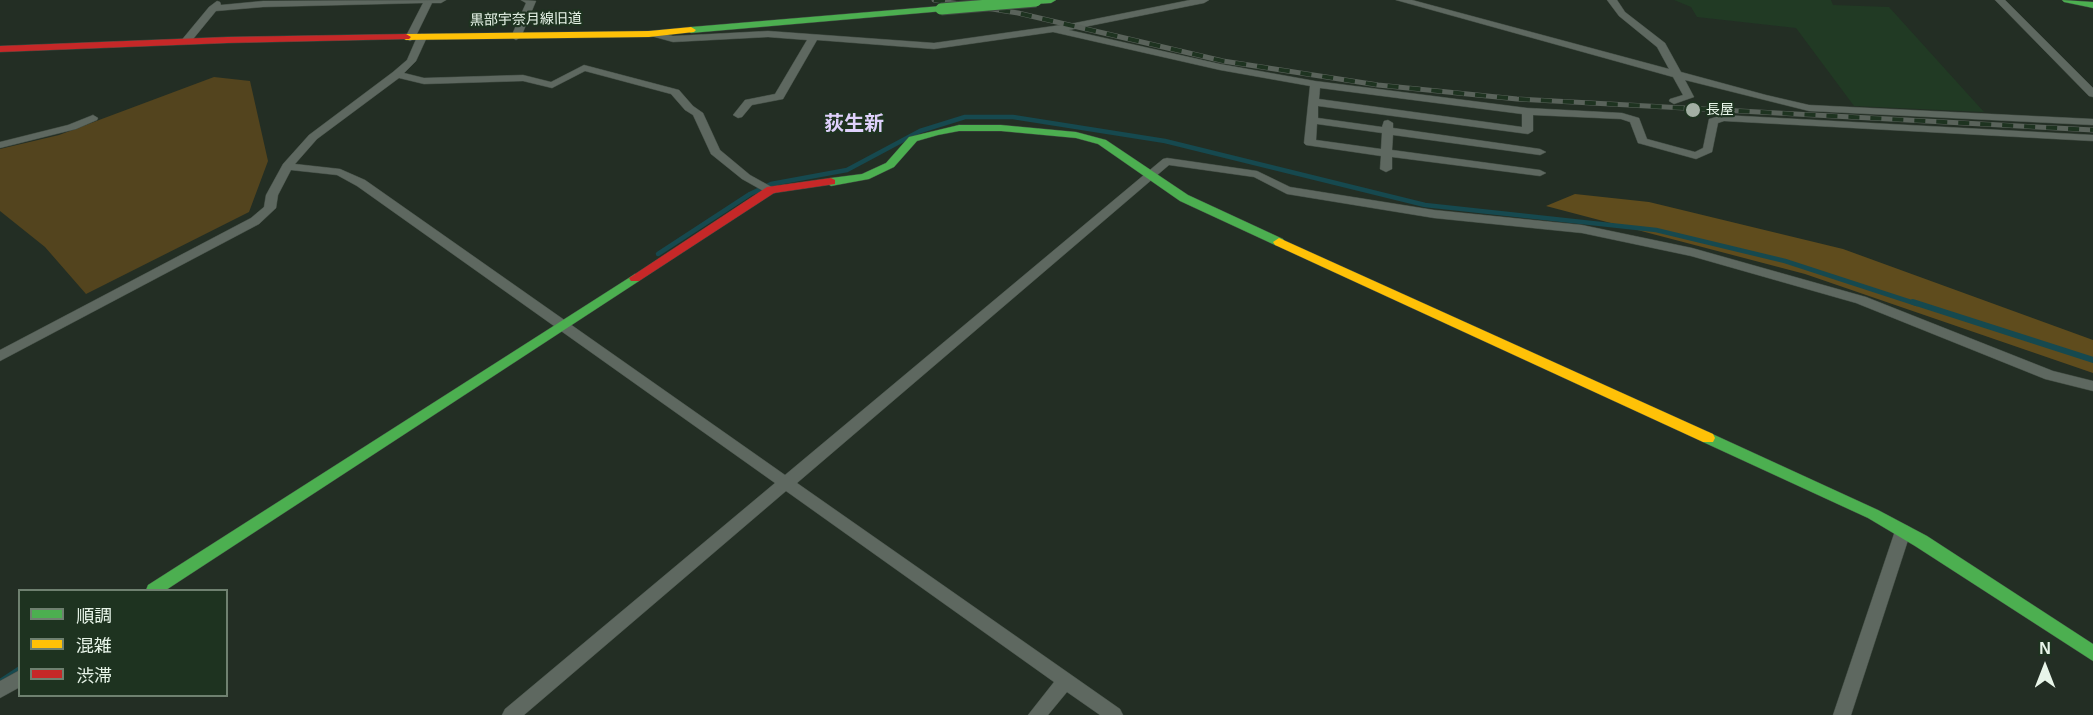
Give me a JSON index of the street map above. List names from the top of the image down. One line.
{"streets":{"street":["黒部宇奈月線旧道"]},"districts":["荻生新"],"places":["長屋"],"legend":["順調","混雑","渋滞"],"north":"top"}
